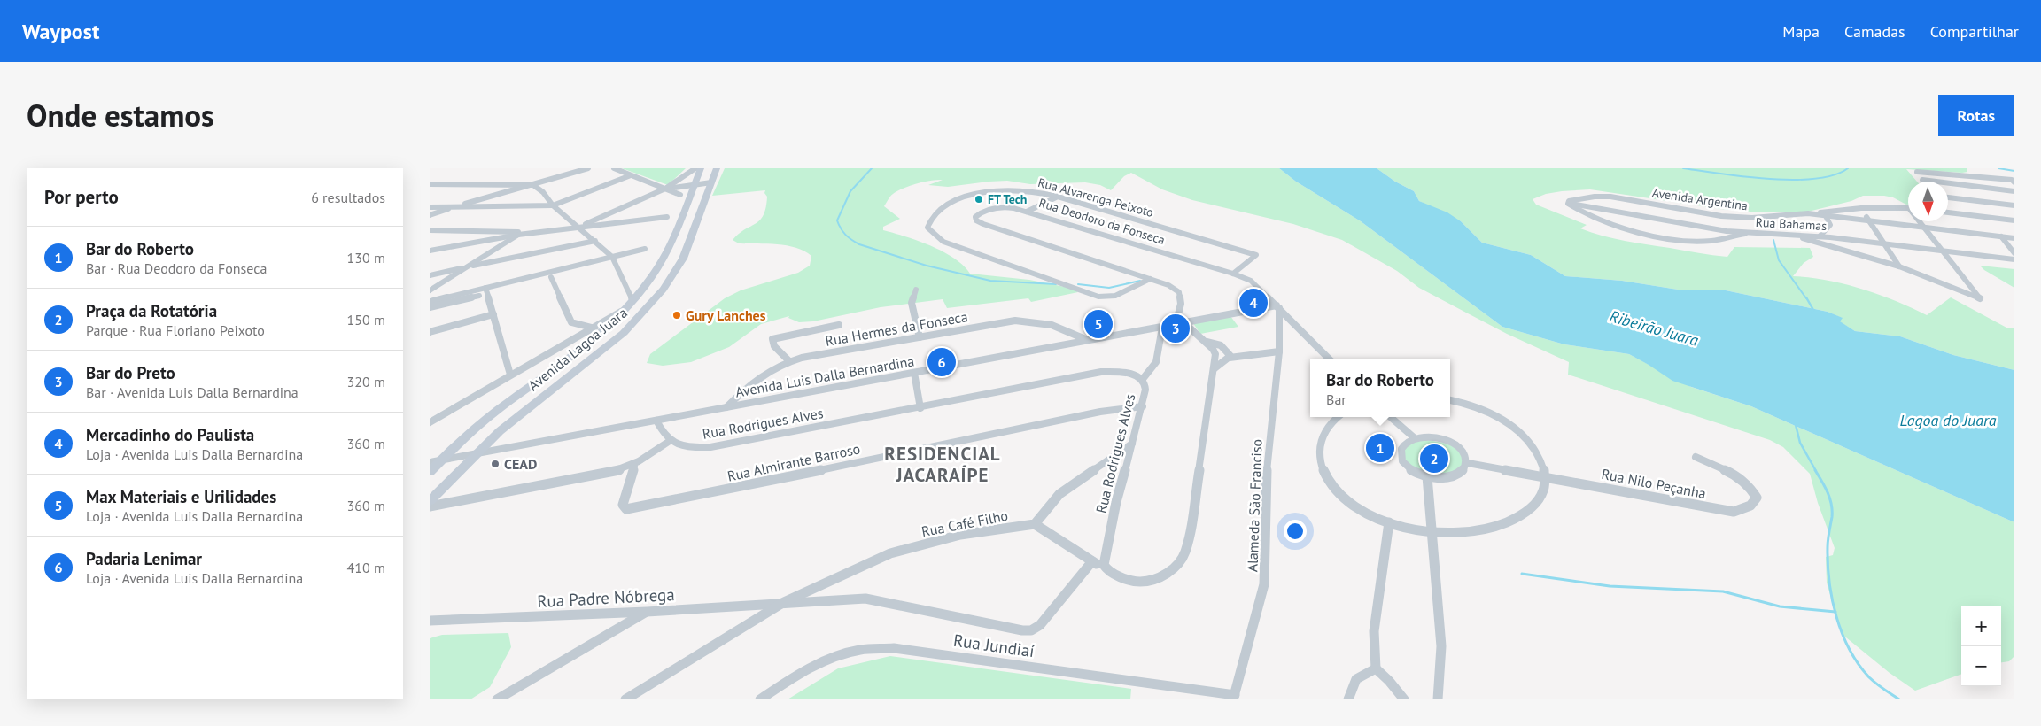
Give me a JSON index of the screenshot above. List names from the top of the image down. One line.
{"streets":{"main road":["Avenida Lagoa Juara"],"street":["Rua Alvarenga Peixoto","Avenida Argentina","Rua Deodoro da Fonseca","Rua Bahamas","Rua Hermes da Fonseca","Avenida Luis Dalla Bernardina","Rua Rodrigues Alves","Rua Almirante Barroso","Rua Nilo Peçanha","Alameda São Franciso","Rua Café Filho","Rua Padre Nóbrega","Rua Jundiaí"]},"crossings":[["Rua Alvarenga Peixoto","Rua Deodoro da Fonseca"],["Avenida Argentina","Rua Bahamas"],["Rua Deodoro da Fonseca","Avenida Luis Dalla Bernardina"],["Rua Deodoro da Fonseca","Alameda São Franciso"],["Rua Hermes da Fonseca","Avenida Luis Dalla Bernardina"],["Avenida Lagoa Juara","Avenida Luis Dalla Bernardina"],["Avenida Luis Dalla Bernardina","Alameda São Franciso"],["Rua Rodrigues Alves","Rua Almirante Barroso"],["Alameda São Franciso","Rua Jundiaí"],["Rua Café Filho","Rua Padre Nóbrega"]],"districts":["RESIDENCIAL JACARAÍPE"],"water":["Ribeirão Juara","Lagoa do Juara"],"places":["FT Tech","Gury Lanches","CEAD"],"north":"bottom","page":{"header":"Waypost","nav":["Mapa","Camadas","Compartilhar"],"title":"Onde estamos","buttons":"Rotas","heading":["Por perto","6 resultados"],"list":[{"mark":"1","name":"Bar do Roberto","note":"Bar · Rua Deodoro da Fonseca","value":"130 m"},{"mark":"2","name":"Praça da Rotatória","note":"Parque · Rua Floriano Peixoto","value":"150 m"},{"mark":"3","name":"Bar do Preto","note":"Bar · Avenida Luis Dalla Bernardina","value":"320 m"},{"mark":"4","name":"Mercadinho do Paulista","note":"Loja · Avenida Luis Dalla Bernardina","value":"360 m"},{"mark":"5","name":"Max Materiais e Urilidades","note":"Loja · Avenida Luis Dalla Bernardina","value":"360 m"},{"mark":"6","name":"Padaria Lenimar","note":"Loja · Avenida Luis Dalla Bernardina","value":"410 m"}],"pins":["4","5","3","6","1","2"],"popup":["Bar do Roberto","Bar"],"map_buttons":["+","−"]}}
